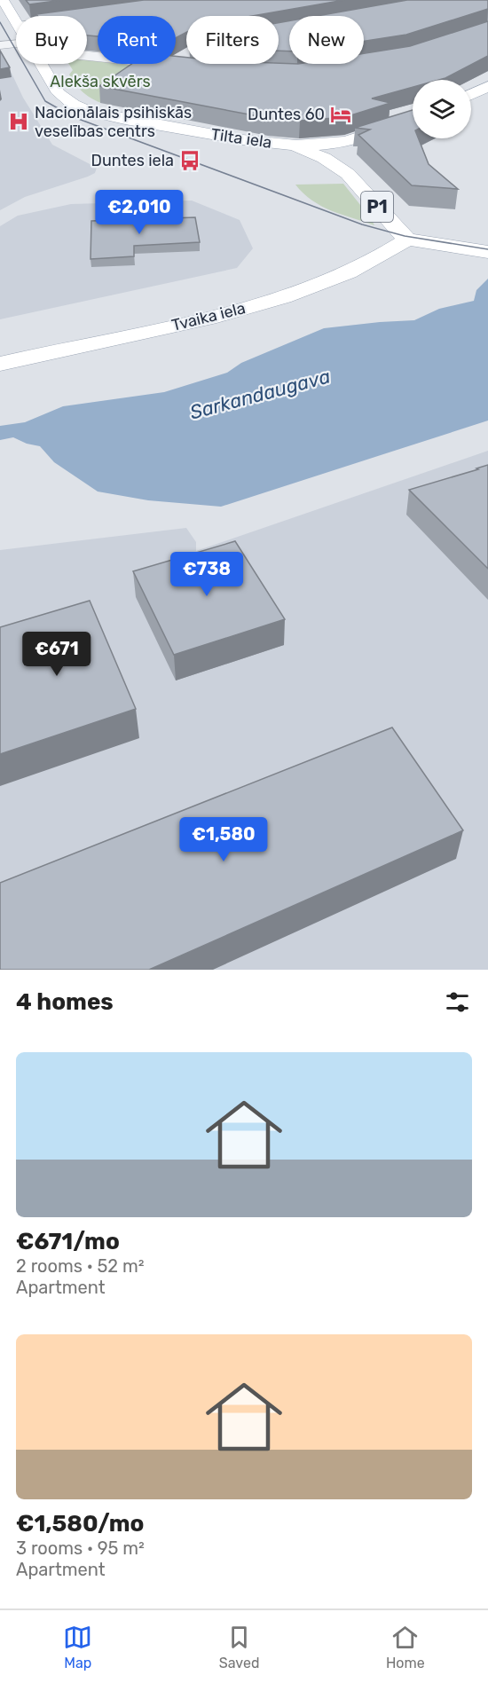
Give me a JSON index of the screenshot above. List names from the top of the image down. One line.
{"streets":{"main road":["Tilta iela","P1","Tvaika iela"]},"crossings":[["Tilta iela","P1"],["P1","Tvaika iela"]],"water":["Sarkandaugava"],"parks":["Alekša skvērs"],"places":{"hotel":["Duntes 60"],"hospital":["Nacionālais psihiskās veselības centrs"],"bus stop":["Duntes iela"]},"page":{"chip":["Buy","Rent","Filters","New"],"price":["€2,010","€738","€671","€1,580"],"heading":"4 homes","list":[{"name":"€671/mo","note":"2 rooms · 52 m² · Apartment"},{"name":"€1,580/mo","note":"3 rooms · 95 m² · Apartment"}],"tabs":["Map","Saved","Home"]}}
